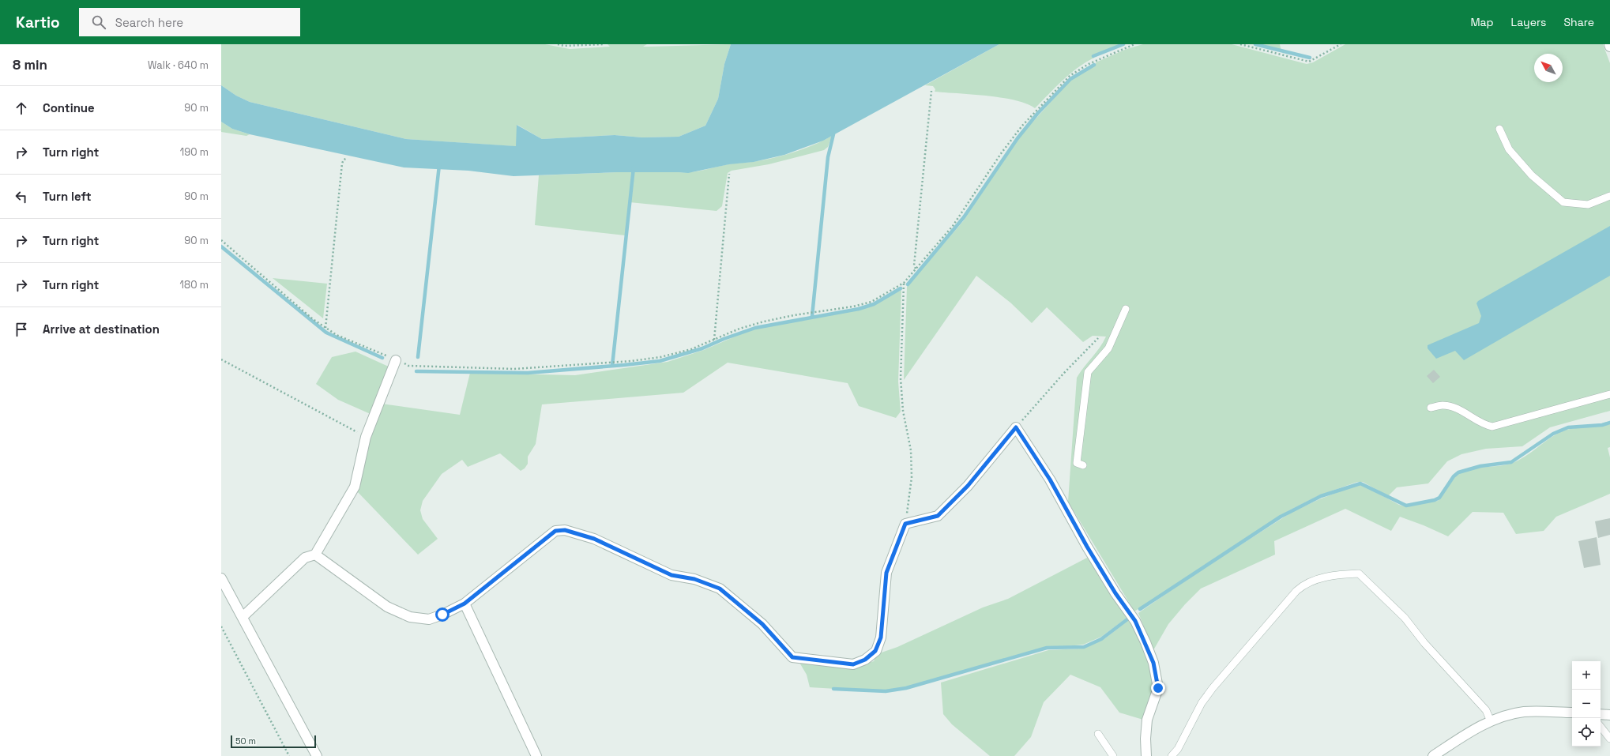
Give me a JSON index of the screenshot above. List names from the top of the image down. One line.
{"scale_bar":"50 m","north":"top left","page":{"header":"Kartio","search":"Search here","nav":["Map","Layers","Share"],"heading":["8 min","Walk · 640 m"],"list":[["Continue","90 m"],["Turn right","190 m"],["Turn left","90 m"],["Turn right","90 m"],["Turn right","180 m"],"Arrive at destination"],"map_buttons":["+","−"],"scale":"50 m"}}
